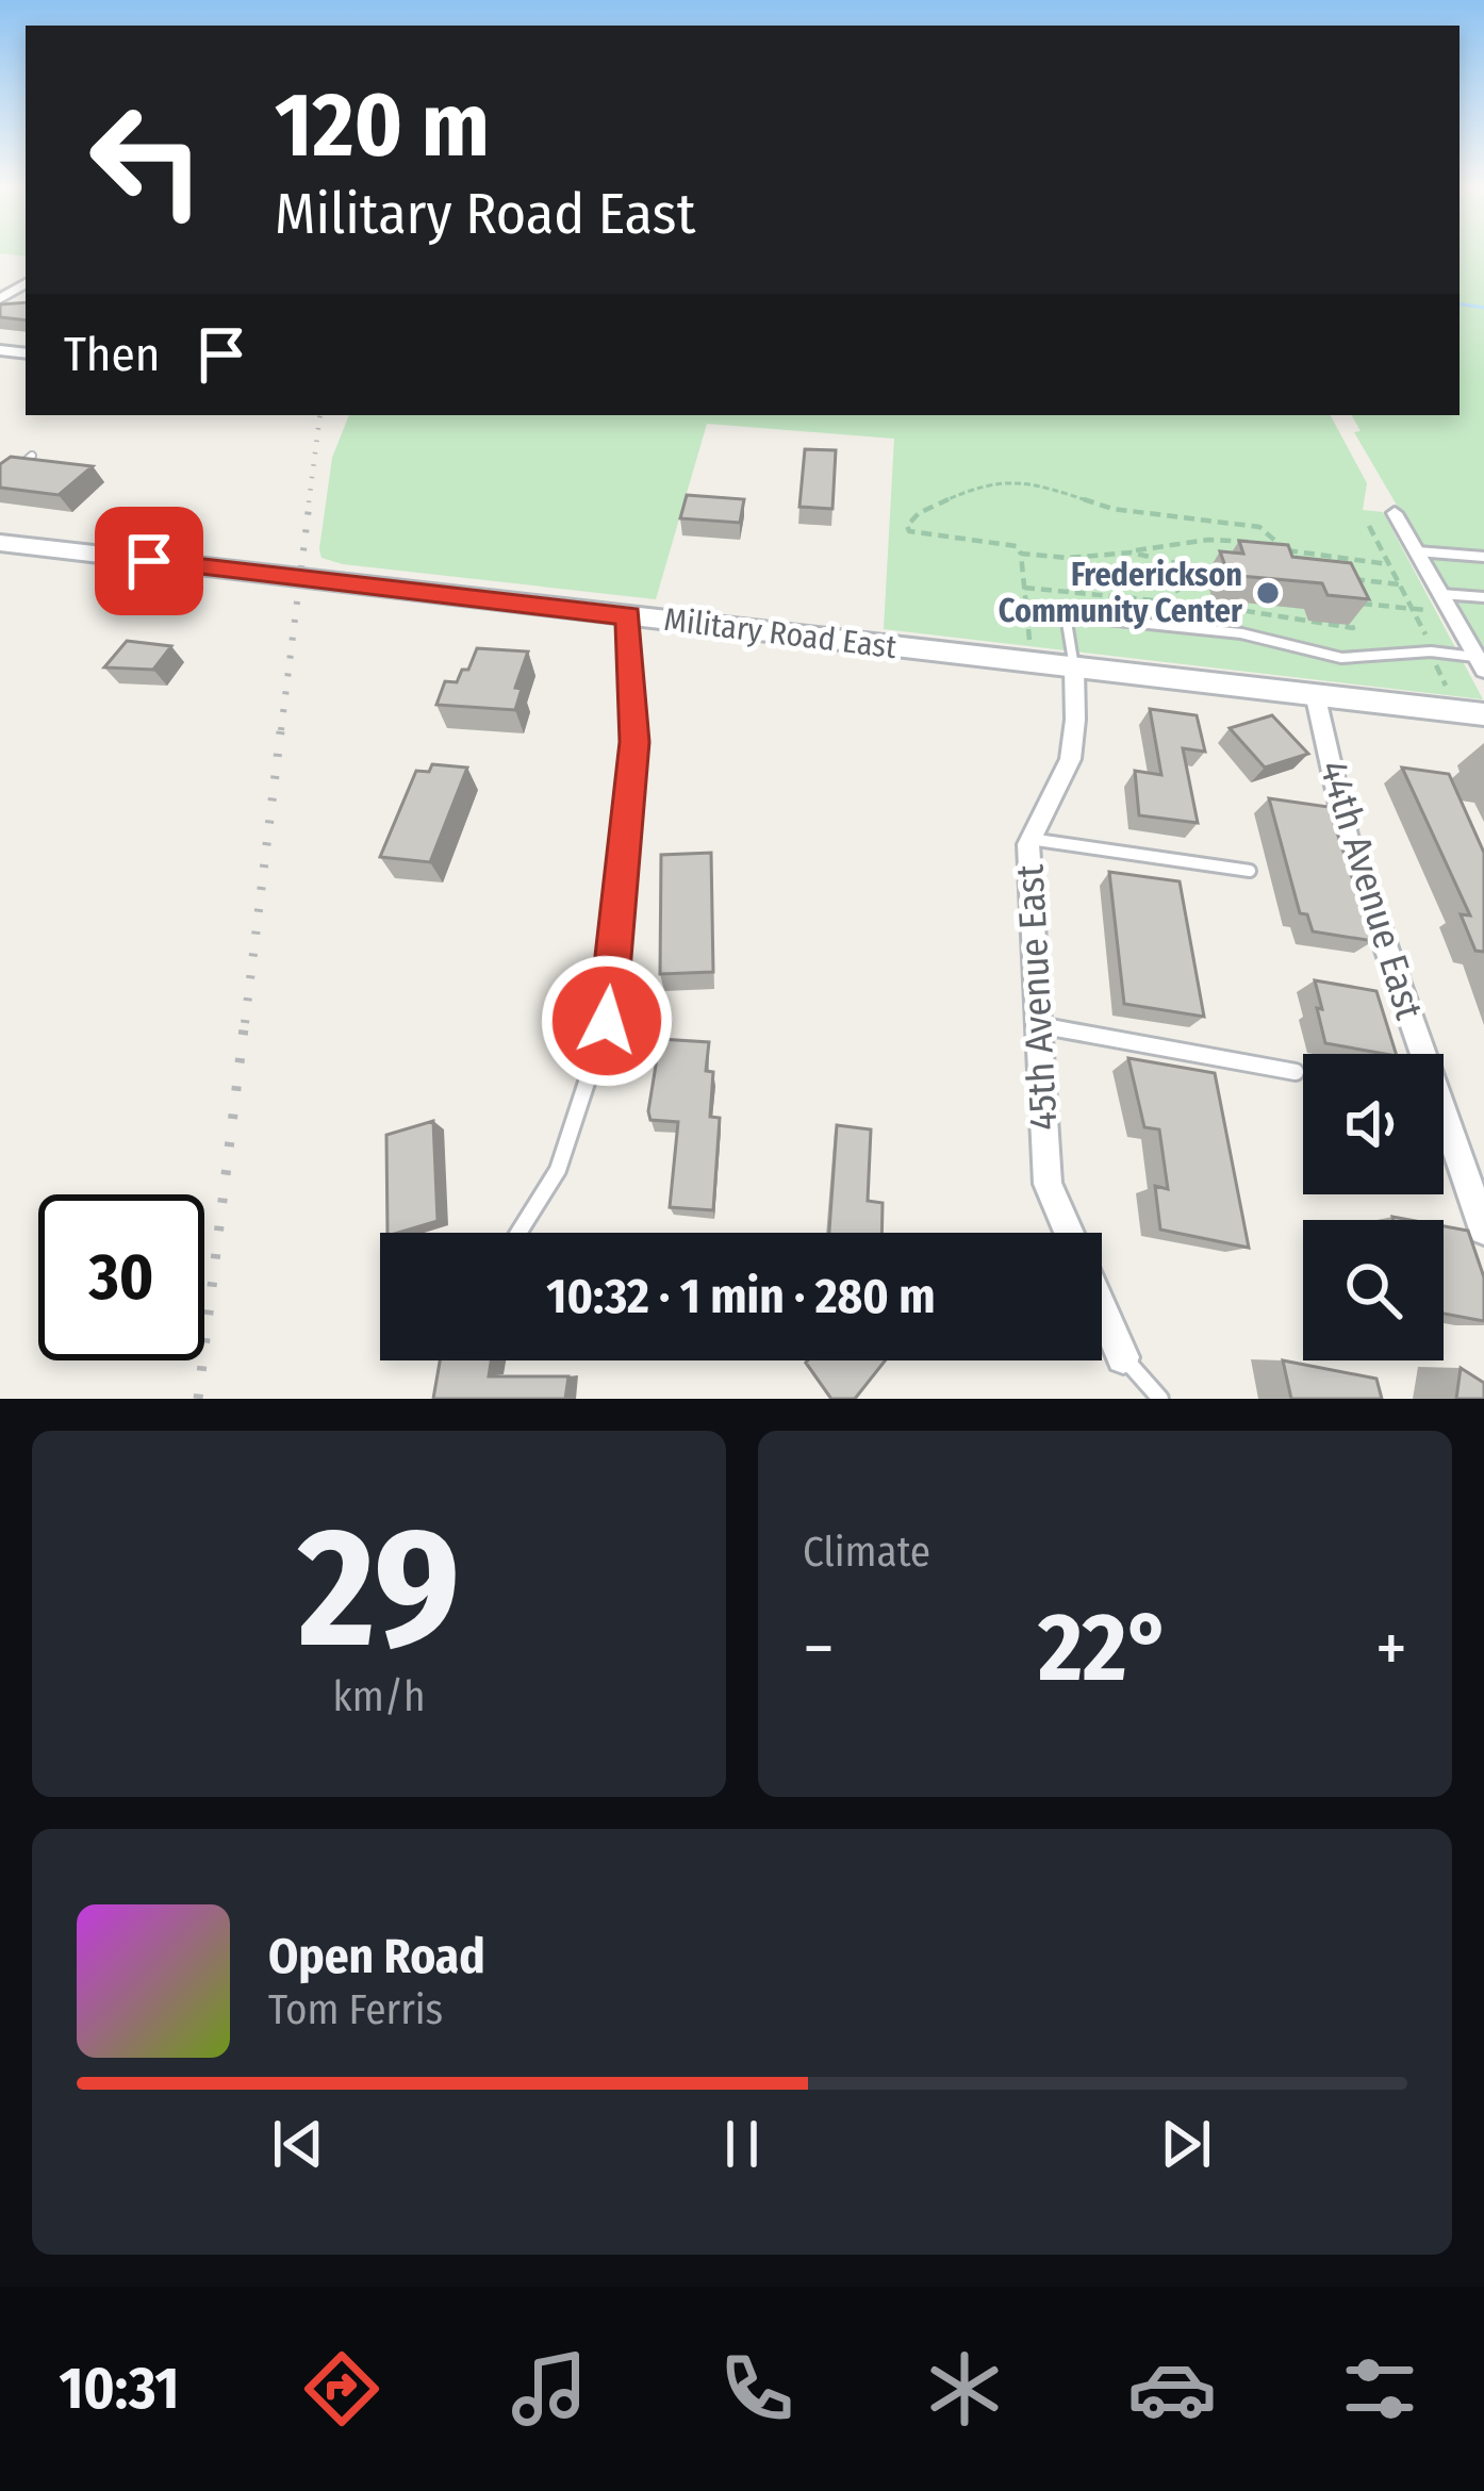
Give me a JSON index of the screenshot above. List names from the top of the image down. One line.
{"streets":{"street":["Military Road East","44th Avenue East","45th Avenue East"]},"crossings":[["Military Road East","44th Avenue East"],["Military Road East","45th Avenue East"]],"places":["Frederickson Community Center"],"page":{"turn":["120 m","Military Road East"],"then":"Then","limit":"30","trip":"10:32 · 1 min · 280 m","tile":[["29","km/h"],"Climate"],"heat":["−","22°","+"],"song":["Open Road","Tom Ferris"],"tabs":"10:31"}}
